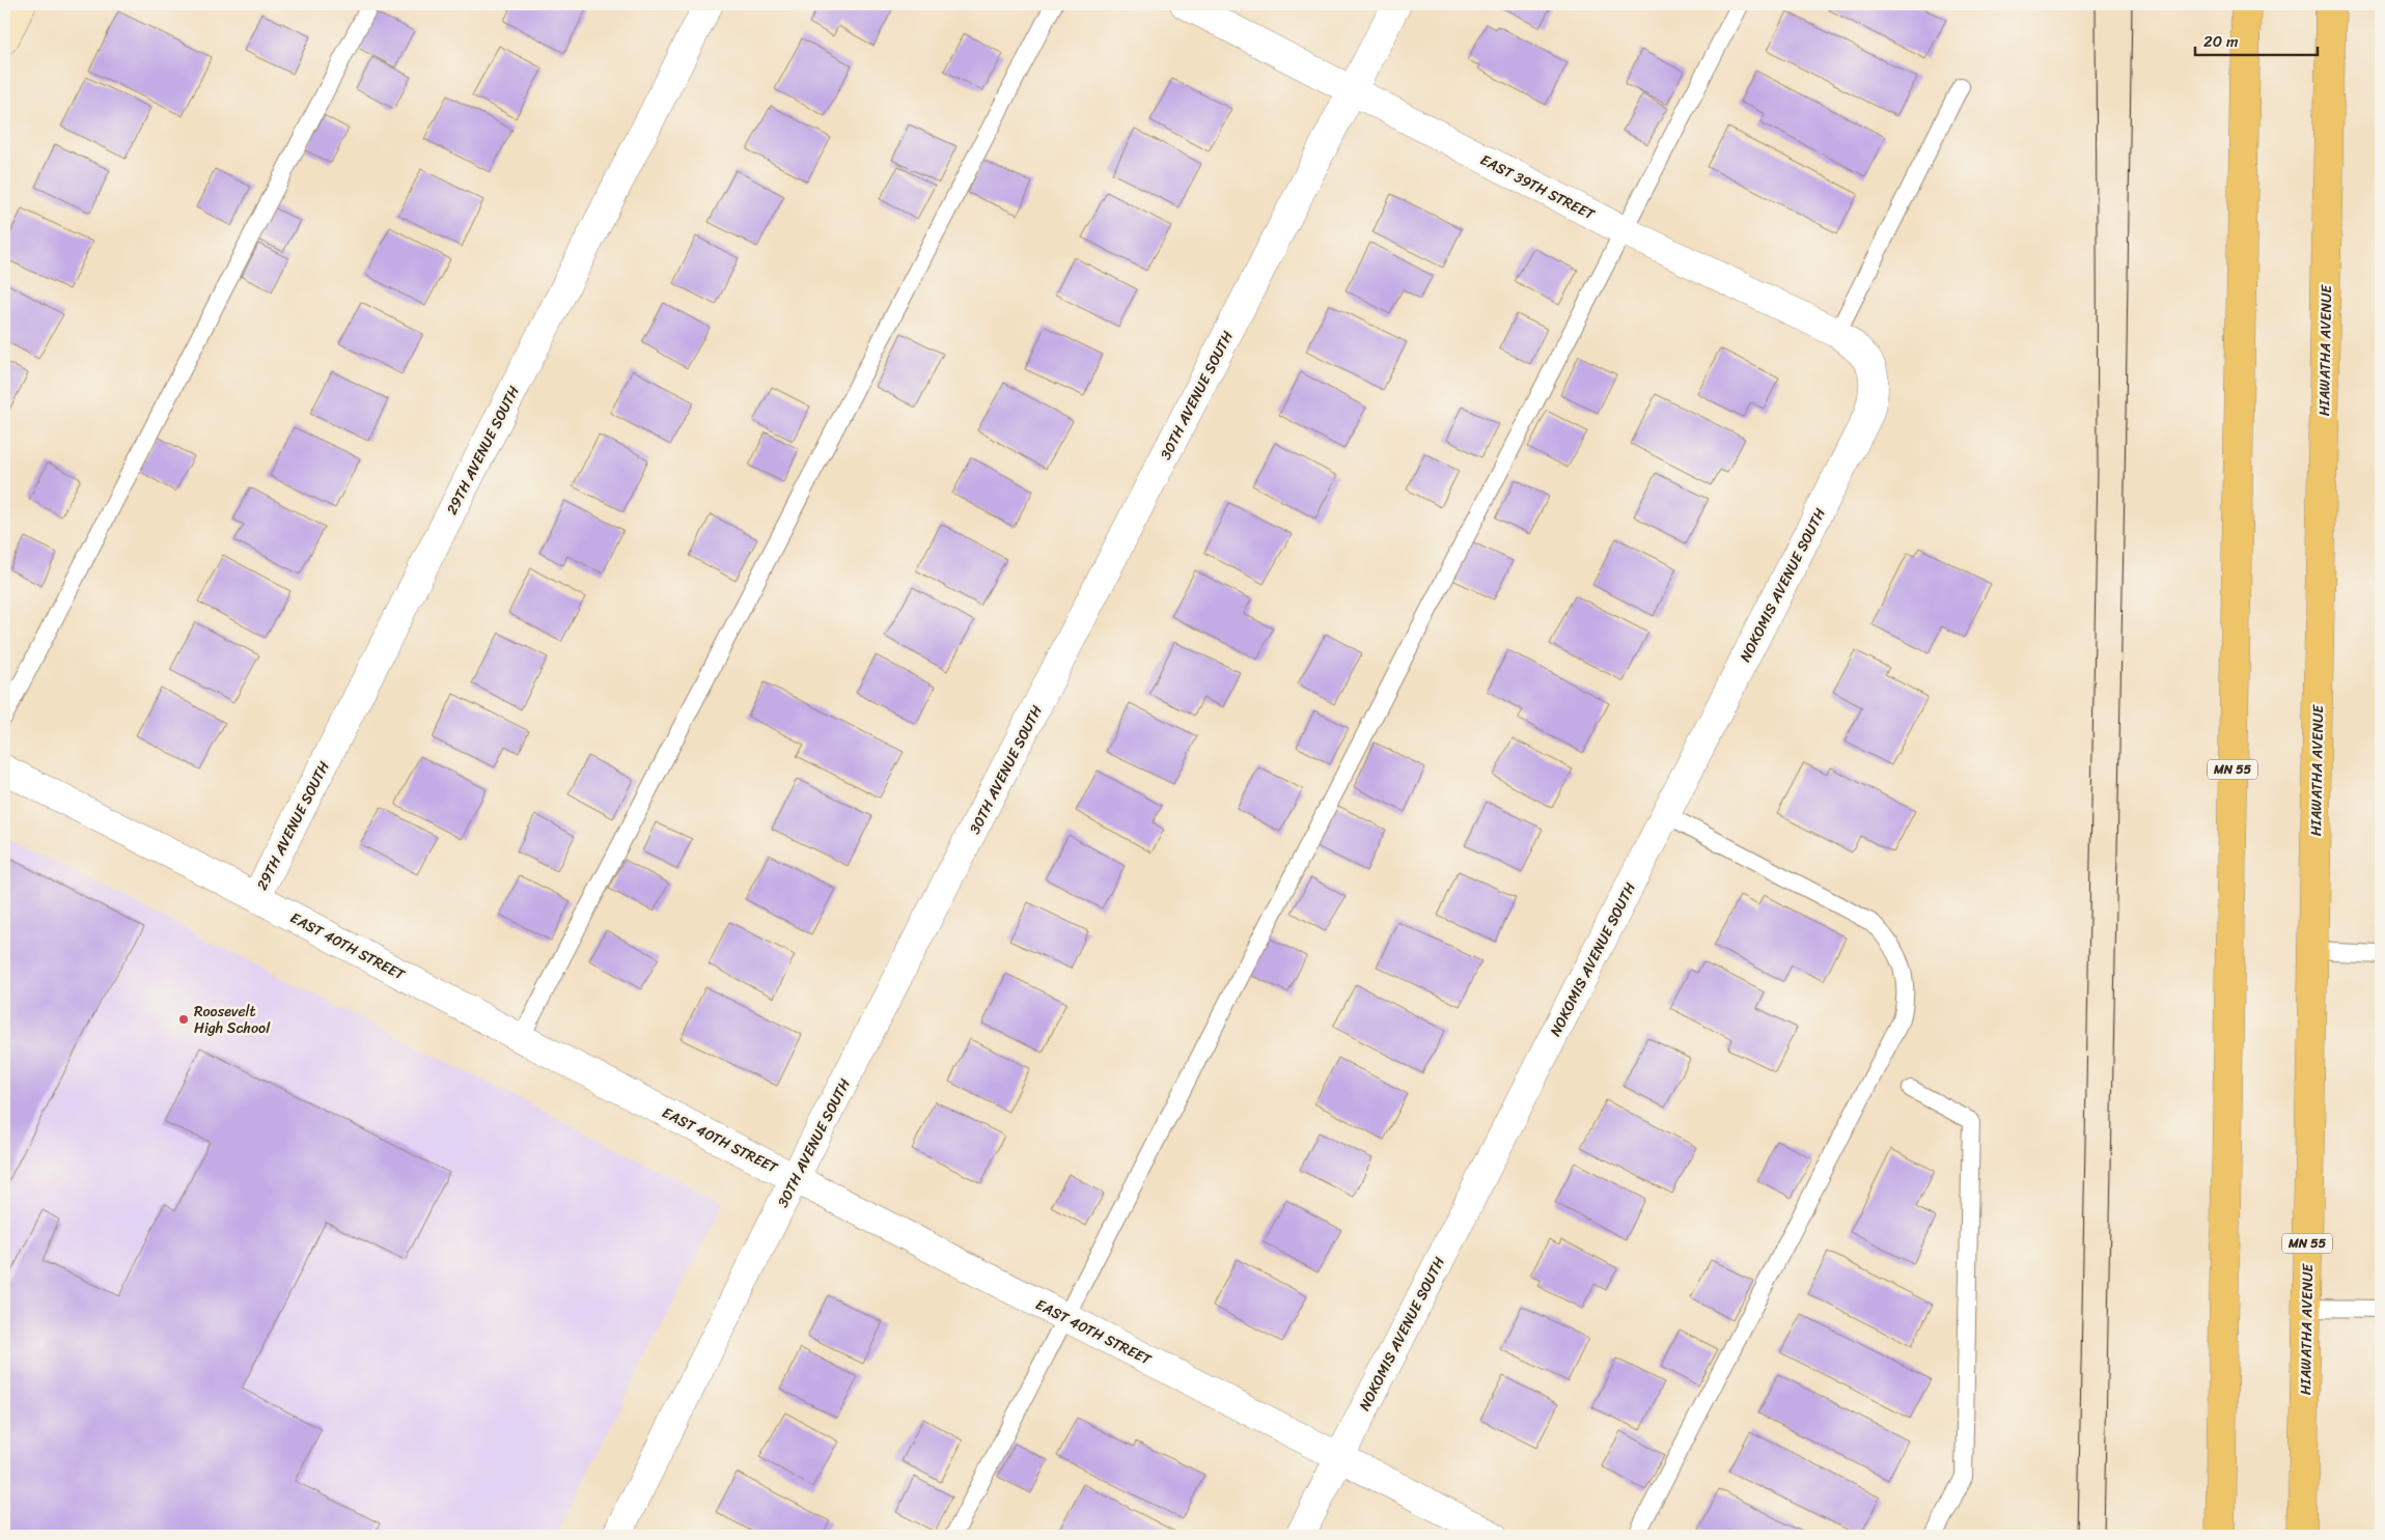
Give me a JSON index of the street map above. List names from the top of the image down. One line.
{"streets":{"highway":["HIAWATHA AVENUE","MN 55"],"street":["EAST 39TH STREET","30TH AVENUE SOUTH","29TH AVENUE SOUTH","NOKOMIS AVENUE SOUTH","EAST 40TH STREET"]},"crossings":[["EAST 39TH STREET","30TH AVENUE SOUTH"],["EAST 39TH STREET","NOKOMIS AVENUE SOUTH"],["30TH AVENUE SOUTH","EAST 40TH STREET"],["29TH AVENUE SOUTH","EAST 40TH STREET"],["NOKOMIS AVENUE SOUTH","EAST 40TH STREET"]],"places":["Roosevelt High School"],"scale_bar":"20 m"}
